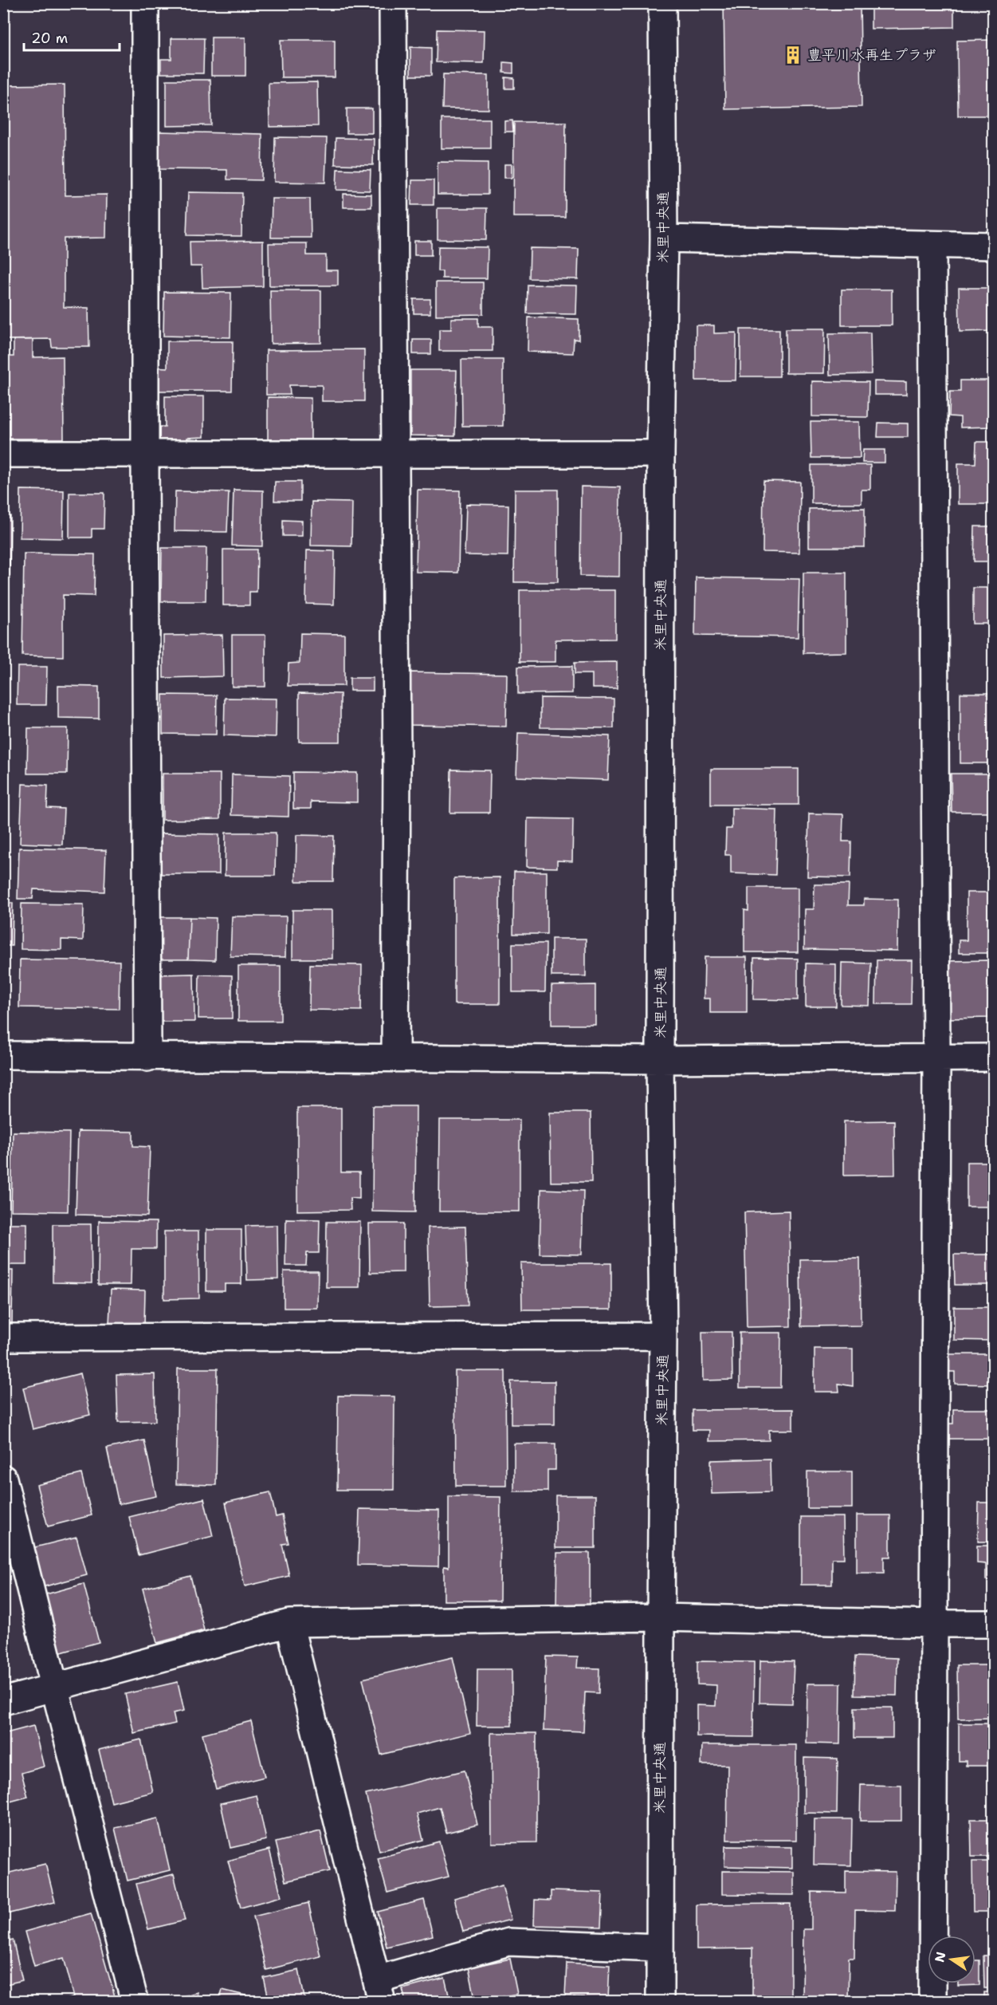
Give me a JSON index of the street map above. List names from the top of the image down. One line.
{"streets":{"street":["米里中央通"]},"places":{"building":["豊平川水再生プラザ"]},"scale_bar":"20 m","north":"left"}
